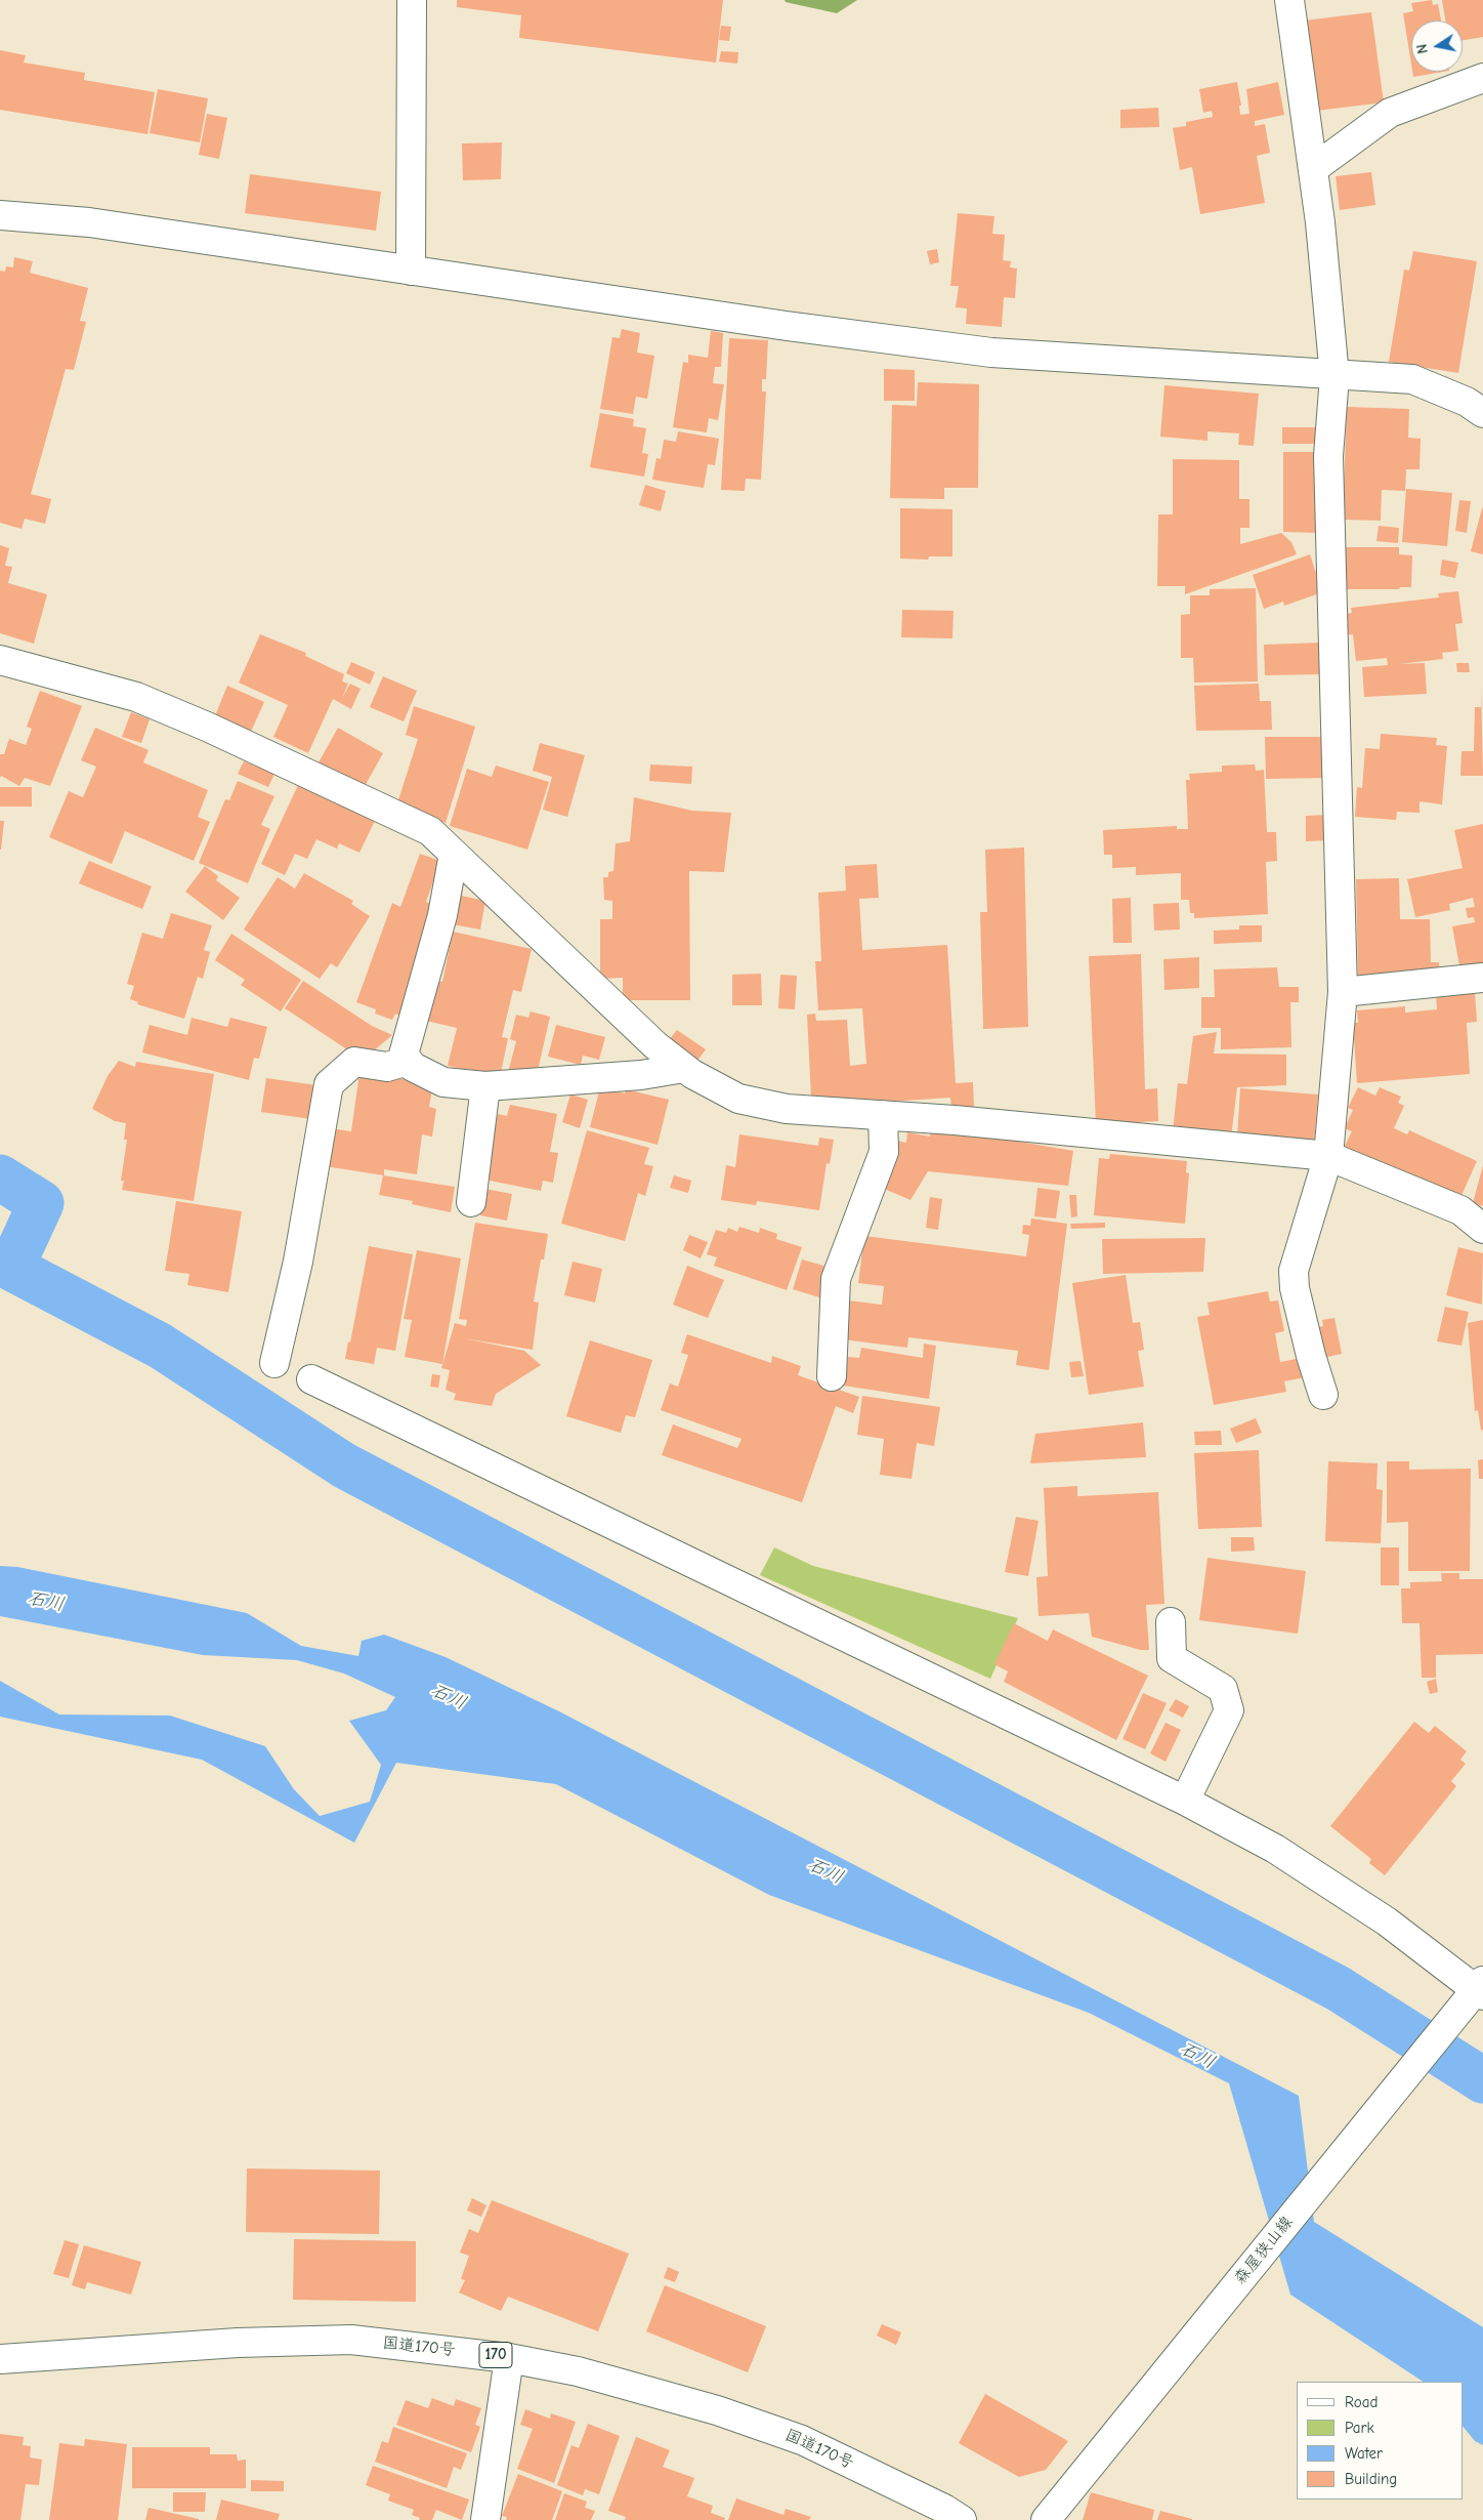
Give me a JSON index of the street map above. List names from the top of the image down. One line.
{"streets":{"main road":["森屋狭山線","国道170号","170"]},"water":["石川"],"legend":["Road","Park","Water","Building"],"north":"left"}
